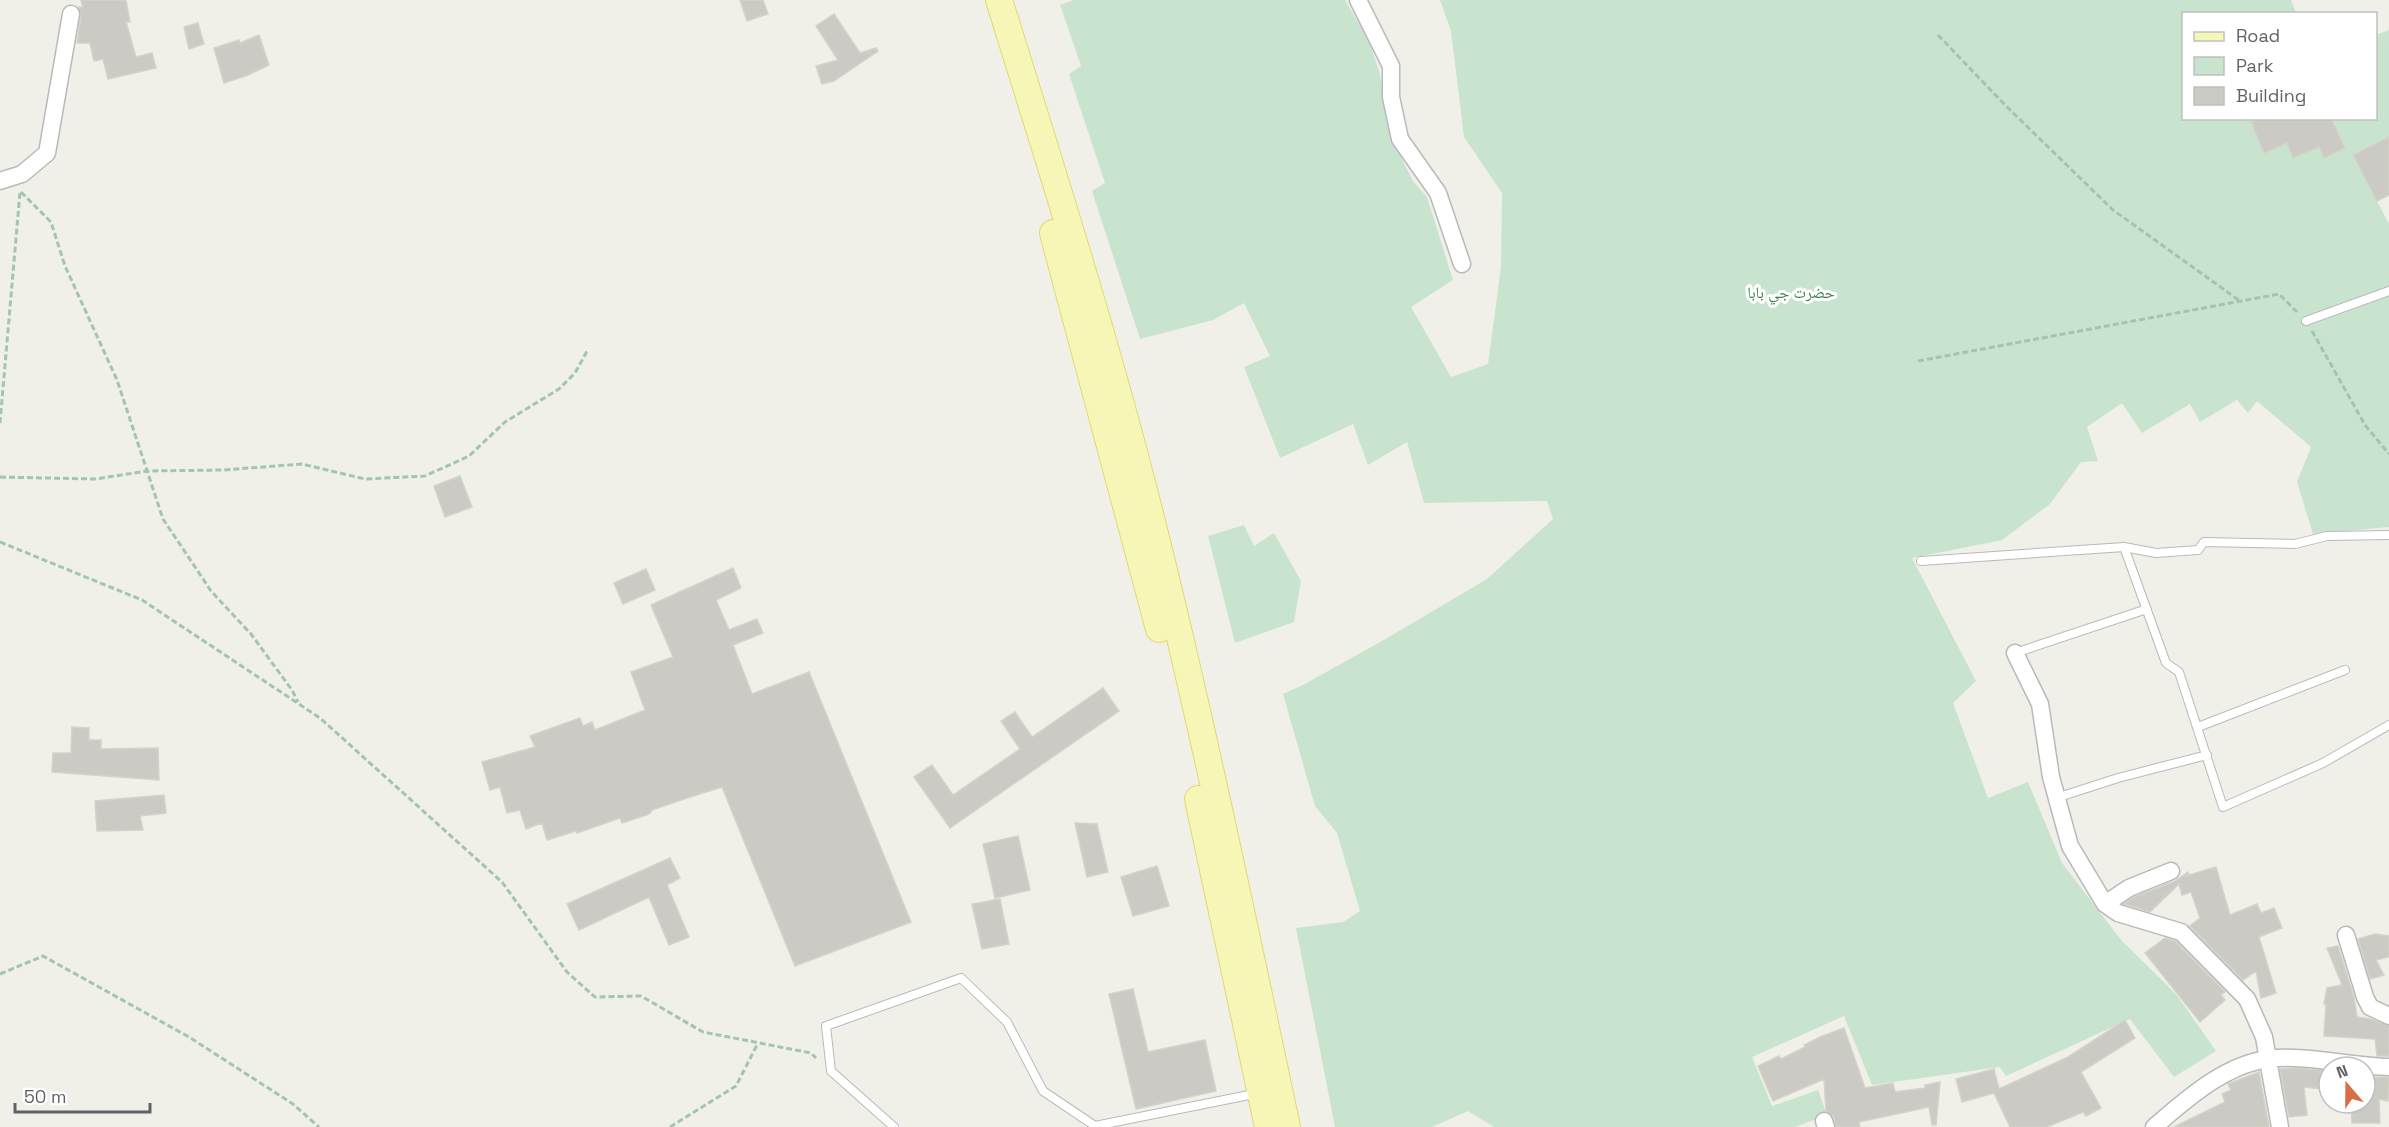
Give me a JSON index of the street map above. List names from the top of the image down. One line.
{"parks":["حضرت جي بابا"],"legend":["Road","Park","Building"],"scale_bar":"50 m","north":"top"}
